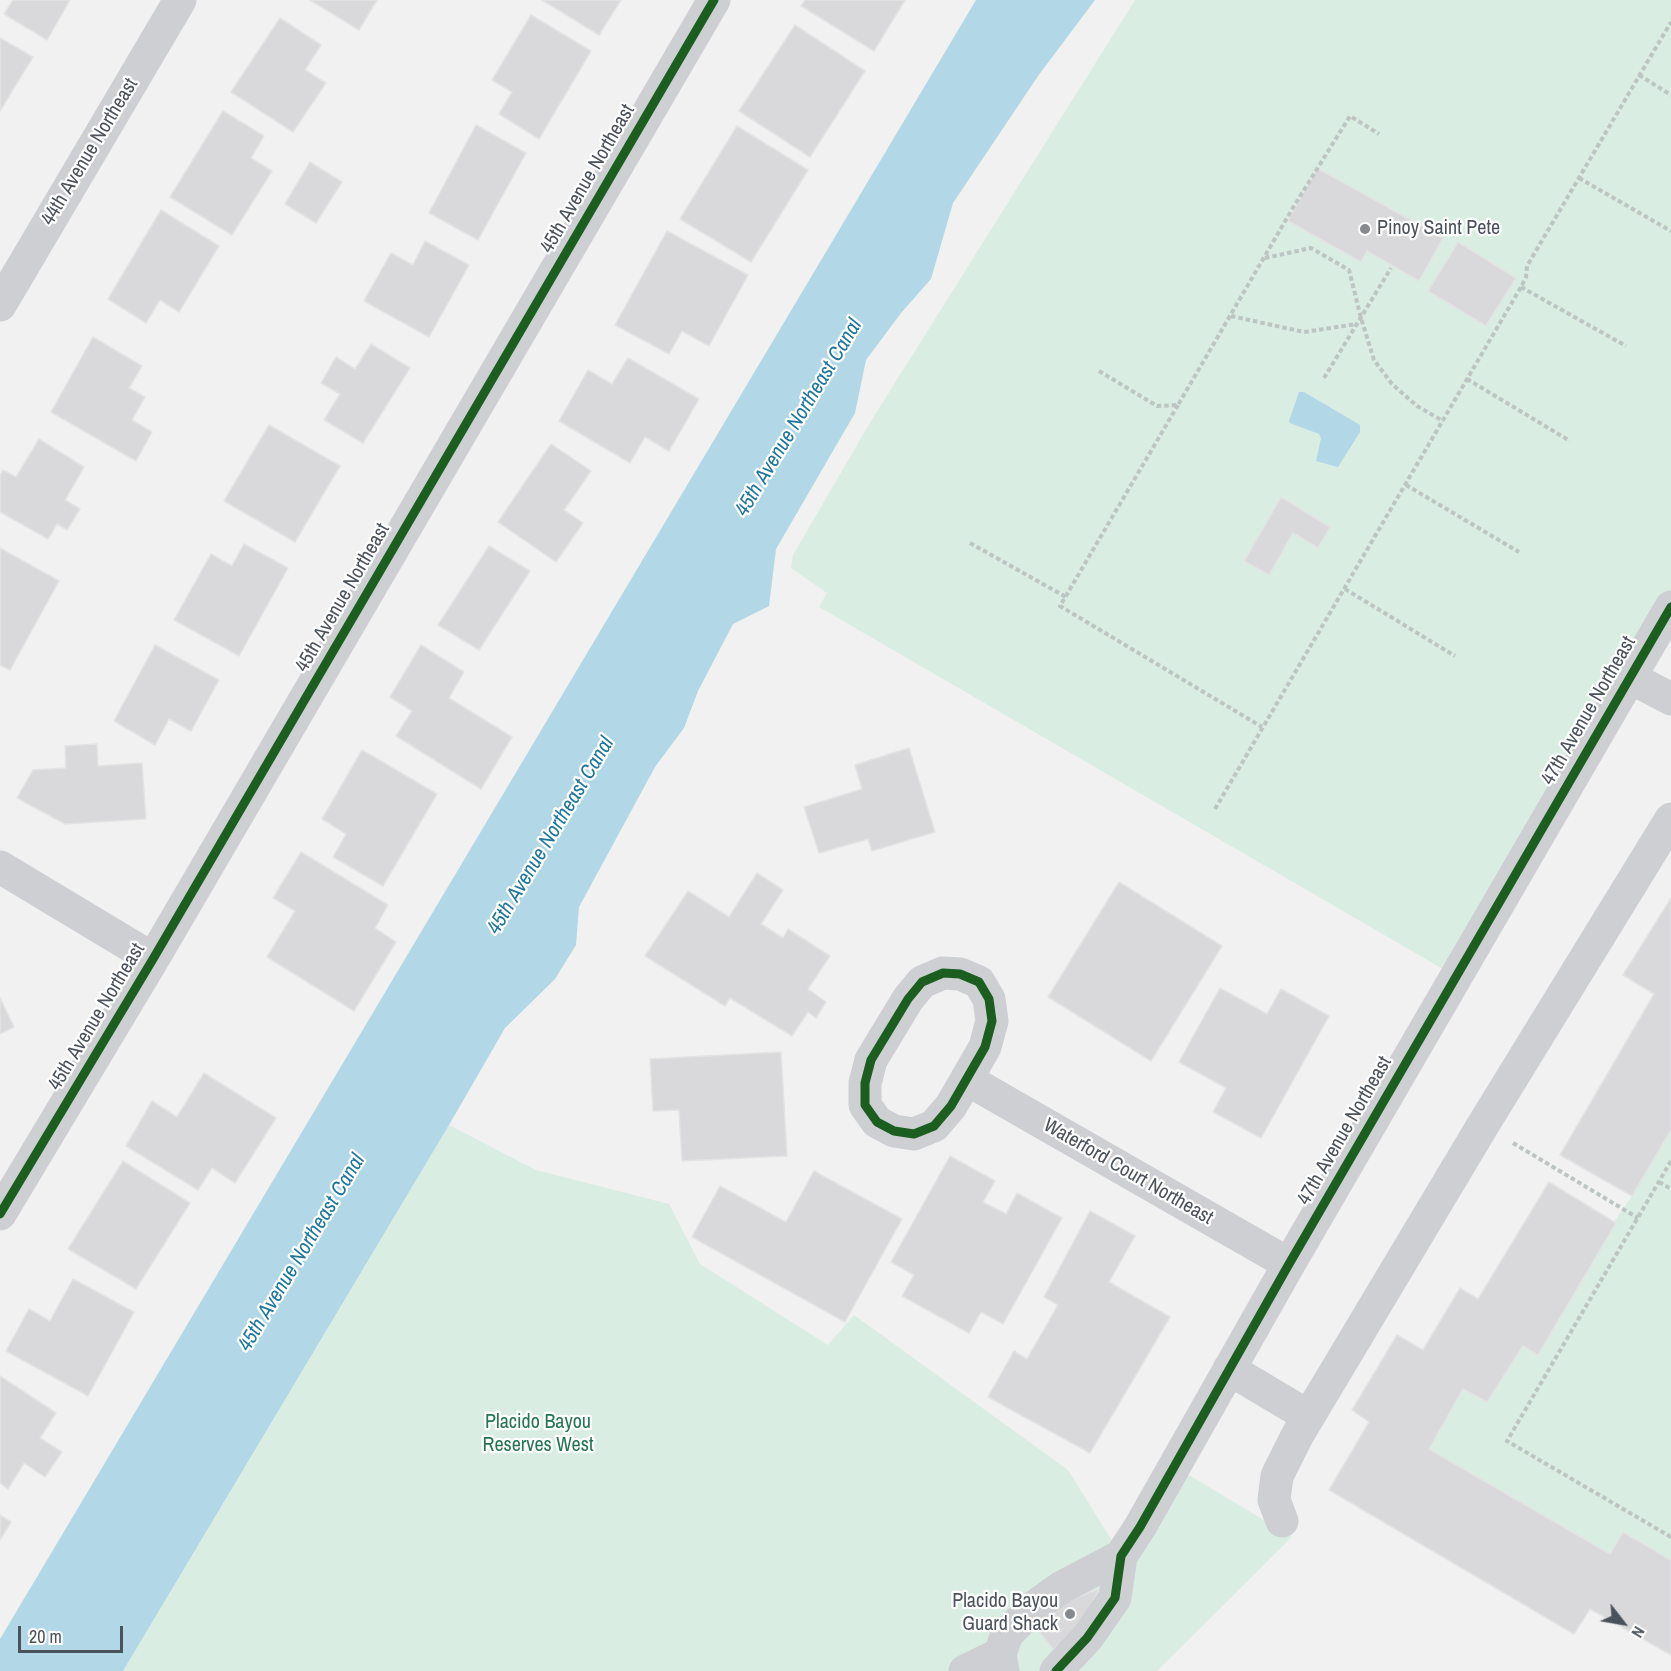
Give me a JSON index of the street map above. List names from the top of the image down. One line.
{"streets":{"street":["44th Avenue Northeast","45th Avenue Northeast","47th Avenue Northeast","Waterford Court Northeast"]},"crossings":[["47th Avenue Northeast","Waterford Court Northeast"]],"water":["45th Avenue Northeast Canal"],"parks":["Placido Bayou Reserves West"],"places":["Pinoy Saint Pete","Placido Bayou Guard Shack"],"scale_bar":"20 m","north":"bottom right"}
